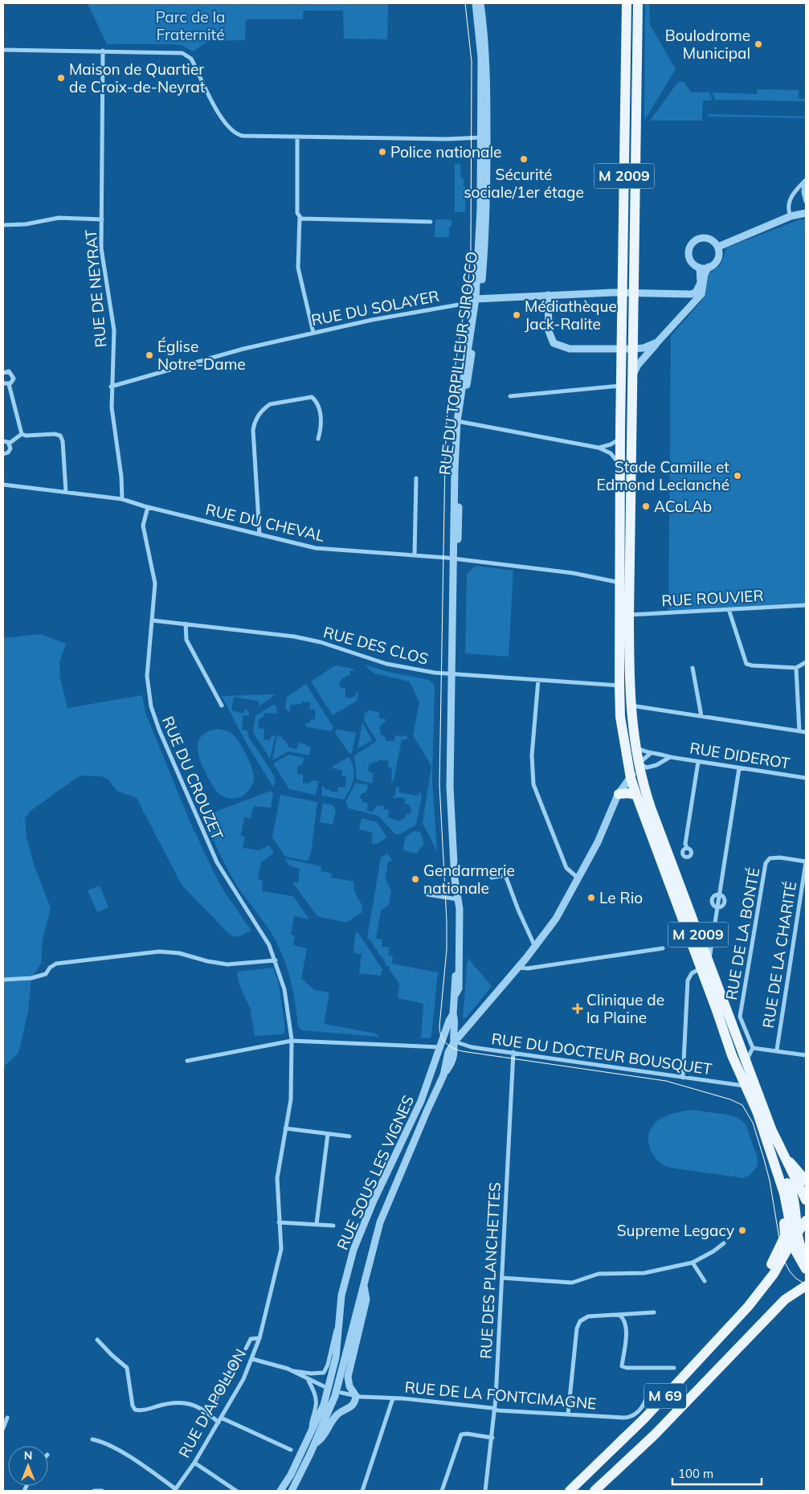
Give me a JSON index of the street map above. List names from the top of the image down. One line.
{"streets":{"main road":["M 2009","M 69"],"street":["RUE DE NEYRAT","RUE DU SOLAYER","RUE DU TORPILLEUR SIROCCO","RUE DU CHEVAL","RUE ROUVIER","RUE DES CLOS","RUE DIDEROT","RUE DU CROUZET","RUE DE LA BONTÉ","RUE DE LA CHARITÉ","RUE DU DOCTEUR BOUSQUET","RUE SOUS LES VIGNES","RUE DES PLANCHETTES","RUE DE LA FONTCIMAGNE","RUE D'APOLLON"]},"crossings":[["M 2009","RUE DU SOLAYER"],["M 2009","RUE DU CHEVAL"],["M 2009","RUE ROUVIER"],["M 2009","RUE DES CLOS"],["M 2009","RUE DIDEROT"],["M 2009","RUE DU DOCTEUR BOUSQUET"],["M 2009","M 69"],["RUE DE NEYRAT","RUE DU SOLAYER"],["RUE DE NEYRAT","RUE DU CHEVAL"],["RUE DU SOLAYER","RUE DU TORPILLEUR SIROCCO"],["RUE DU TORPILLEUR SIROCCO","RUE DU CHEVAL"],["RUE DU TORPILLEUR SIROCCO","RUE DES CLOS"],["RUE DU TORPILLEUR SIROCCO","RUE DU DOCTEUR BOUSQUET"],["RUE DU TORPILLEUR SIROCCO","RUE SOUS LES VIGNES"],["RUE DU CHEVAL","RUE DU CROUZET"],["RUE DES CLOS","RUE DU CROUZET"],["RUE DU CROUZET","RUE D'APOLLON"],["RUE DE LA BONTÉ","RUE DE LA CHARITÉ"],["RUE DU DOCTEUR BOUSQUET","RUE SOUS LES VIGNES"],["RUE DU DOCTEUR BOUSQUET","RUE DES PLANCHETTES"],["RUE DES PLANCHETTES","RUE DE LA FONTCIMAGNE"]],"parks":["Parc de la Fraternité"],"places":{"other":["Boulodrome Municipal","Maison de Quartier de Croix-de-Neyrat","Police nationale","Sécurité sociale/1er étage","Médiathèque Jack-Ralite","Église Notre-Dame","Stade Camille et Edmond Leclanché","ACoLAb","Gendarmerie nationale","Le Rio","Supreme Legacy"],"health":["Clinique de la Plaine"]},"scale_bar":"100 m","north":"top"}
